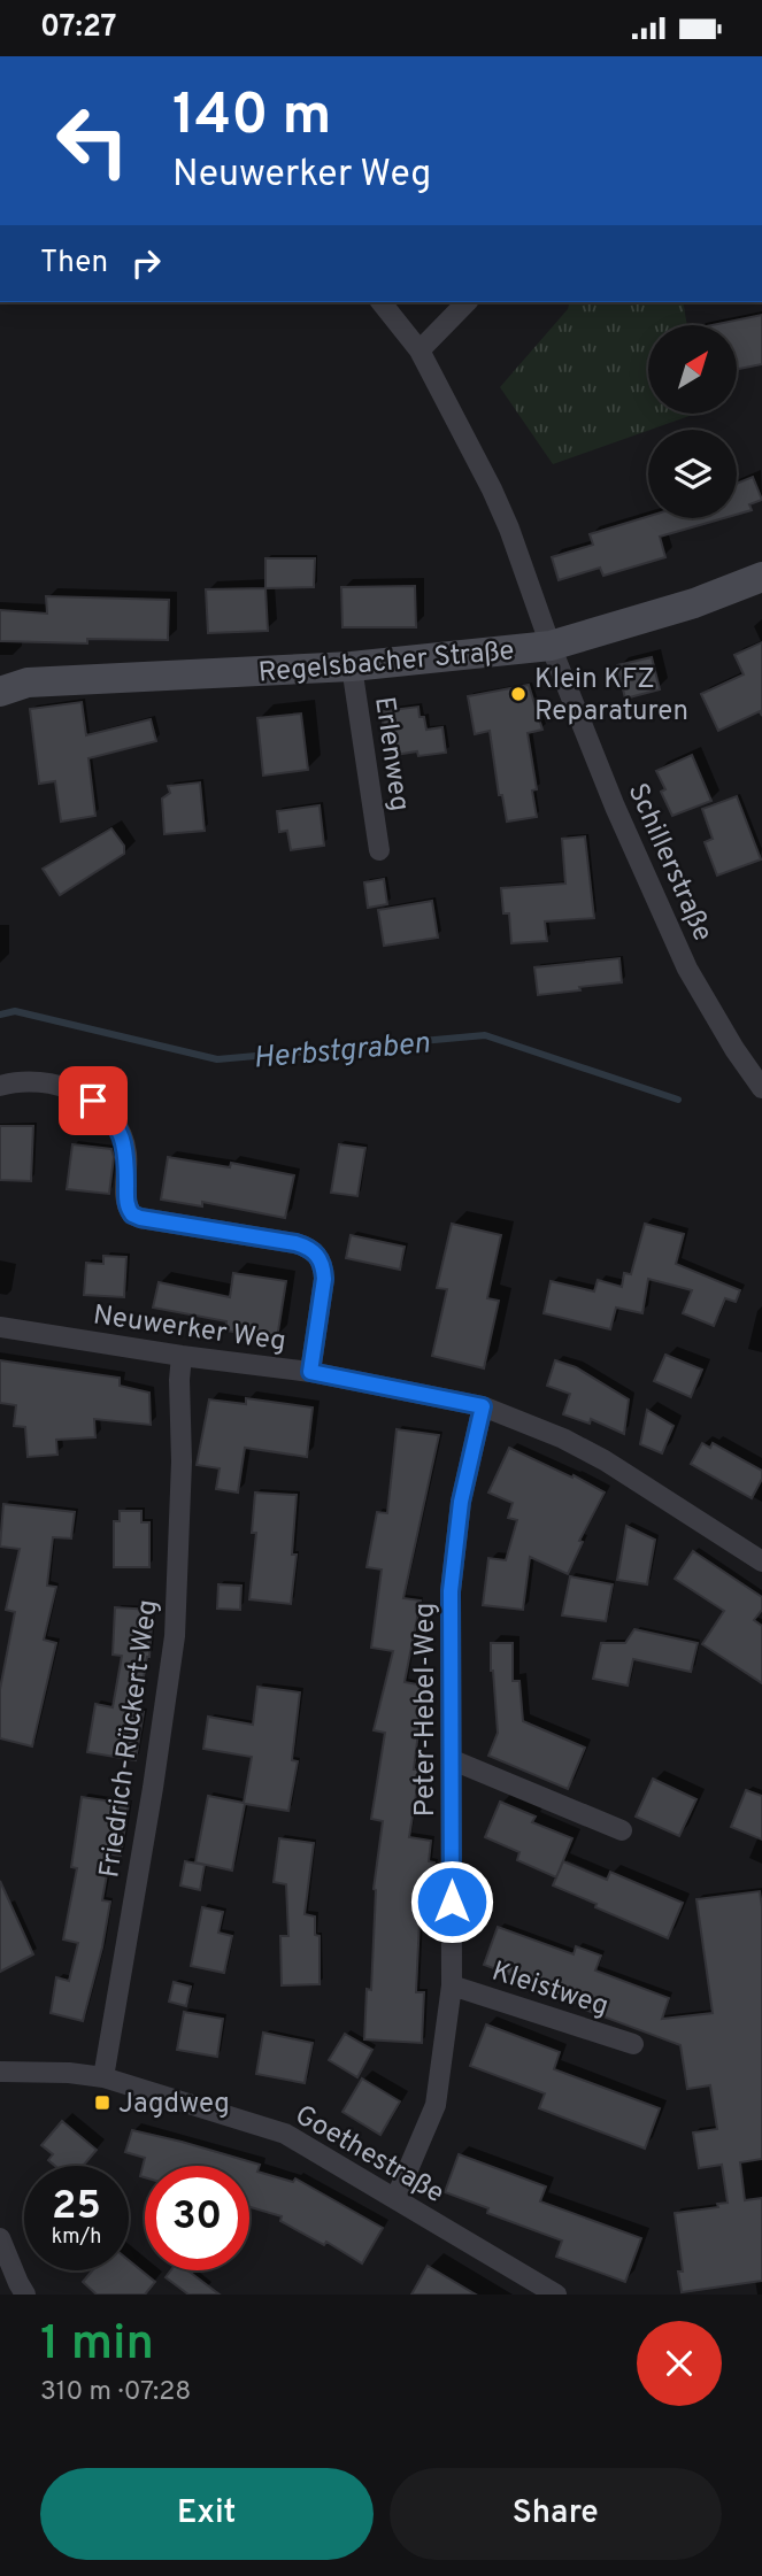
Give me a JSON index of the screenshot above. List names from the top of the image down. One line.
{"streets":{"street":["Regelsbacher Straße","Erlenweg","Schillerstraße","Neuwerker Weg","Peter-Hebel-Weg","Friedrich-Rückert-Weg","Kleistweg","Goethestraße"]},"crossings":[["Regelsbacher Straße","Erlenweg"],["Regelsbacher Straße","Schillerstraße"],["Neuwerker Weg","Peter-Hebel-Weg"],["Neuwerker Weg","Friedrich-Rückert-Weg"],["Peter-Hebel-Weg","Kleistweg"],["Peter-Hebel-Weg","Goethestraße"],["Friedrich-Rückert-Weg","Goethestraße"]],"water":["Herbstgraben"],"places":{"other":["Klein KFZ Reparaturen"],"transit":["Jagdweg"]},"north":"top right","page":{"status":"07:27","turn":["140 m","Neuwerker Weg"],"then":"Then","speed":"25 km/h","limit":"30","heading":["1 min","310 m · 07:28"],"buttons":["Exit","Share"]}}
